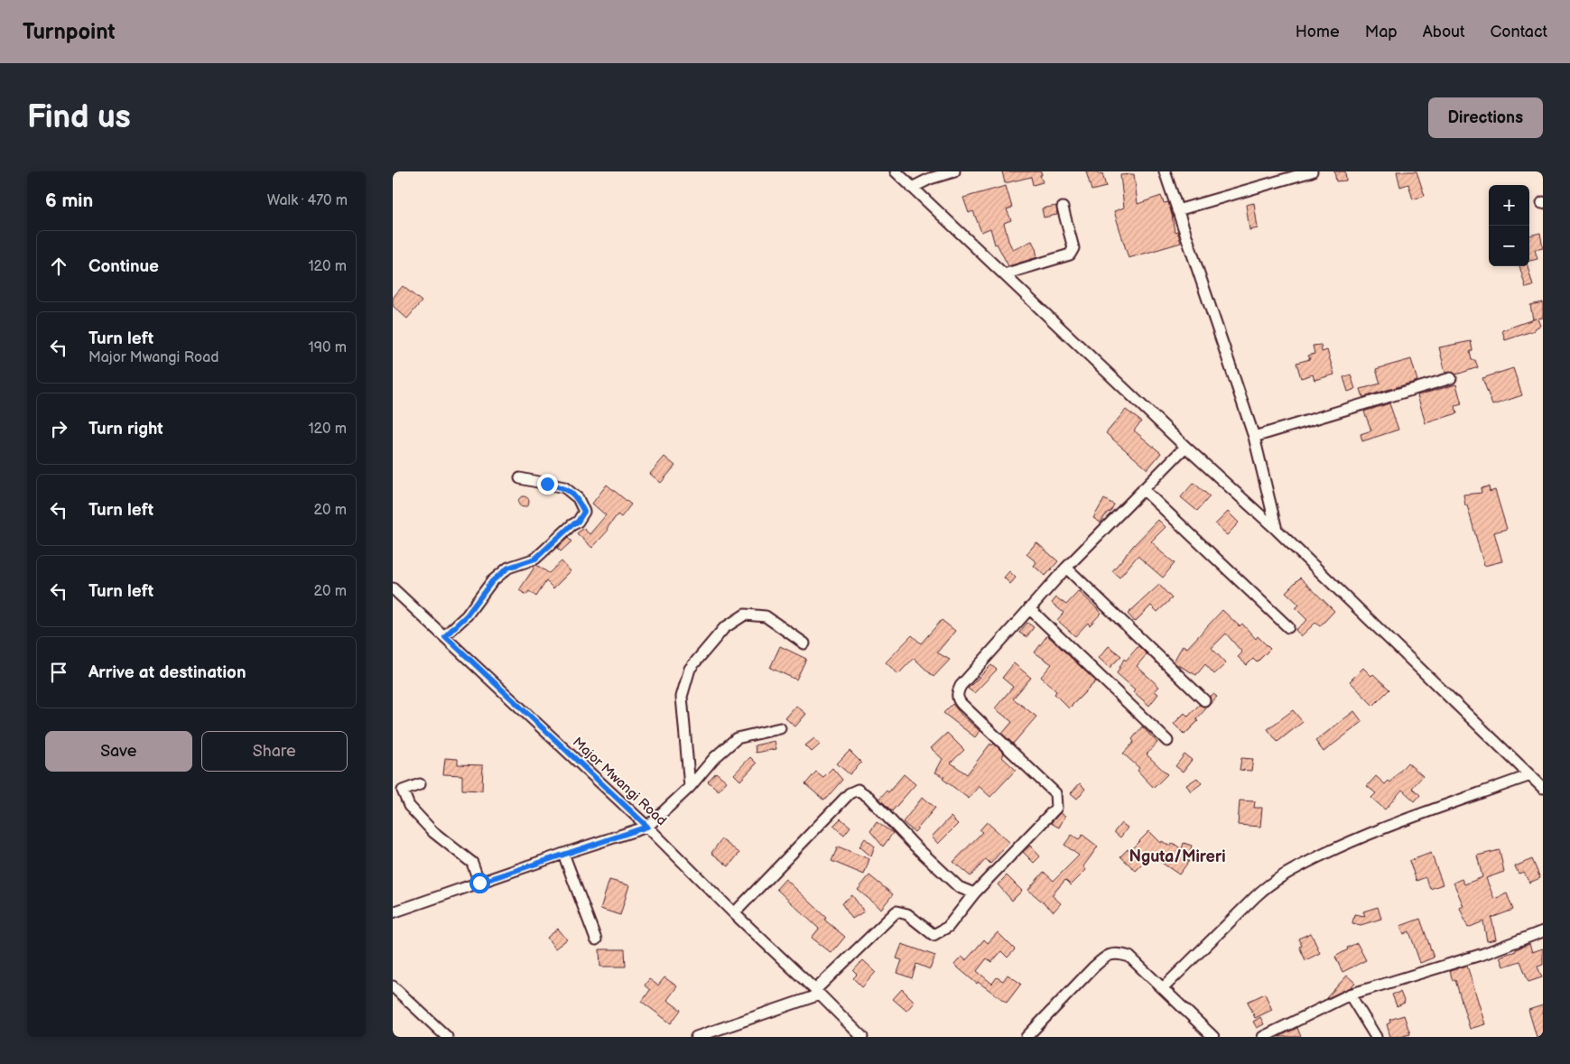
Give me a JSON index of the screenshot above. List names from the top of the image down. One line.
{"streets":{"street":["Major Mwangi Road"]},"districts":["Nguta/Mireri"],"page":{"header":"Turnpoint","nav":["Home","Map","About","Contact"],"buttons":["Directions",["Save","Share"]],"title":"Find us","heading":["6 min","Walk · 470 m"],"map_buttons":["+","−"],"list":[["Continue","120 m"],["Turn left","Major Mwangi Road","190 m"],["Turn right","120 m"],["Turn left","20 m"],["Turn left","20 m"],"Arrive at destination"]}}
